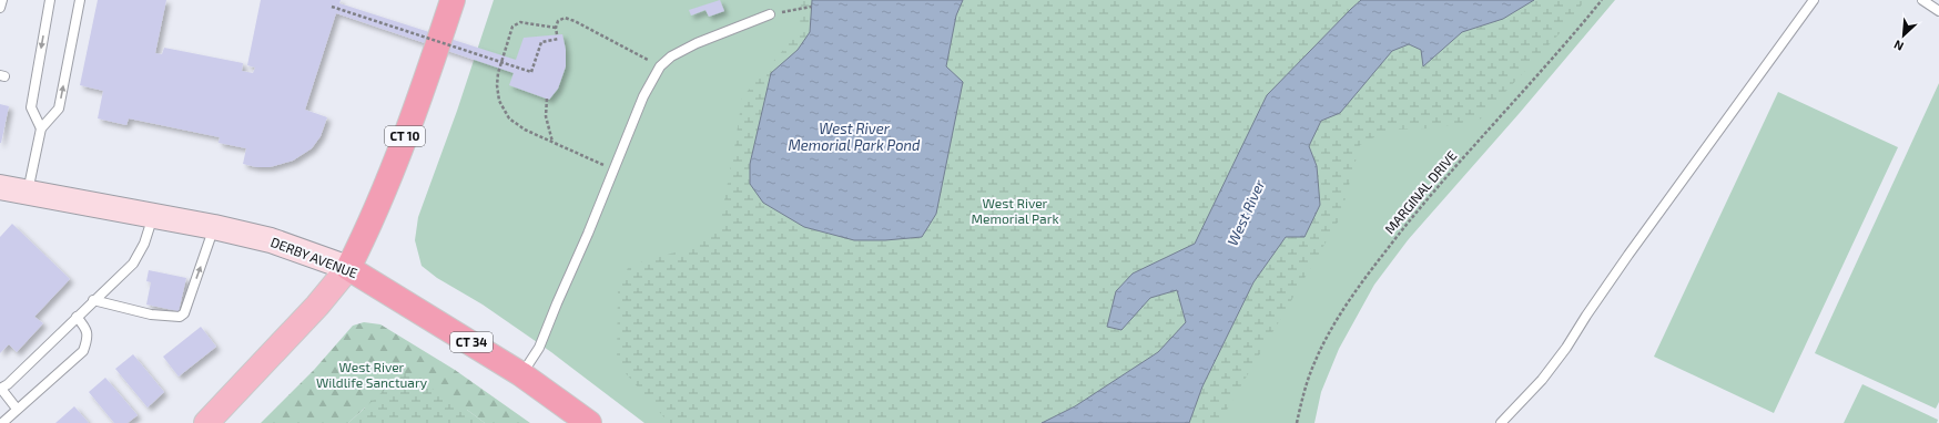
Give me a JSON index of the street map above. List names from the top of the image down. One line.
{"streets":{"highway":["CT 10","DERBY AVENUE","CT 34"],"path":["MARGINAL DRIVE"]},"crossings":[["CT 10","DERBY AVENUE"]],"water":["West River Memorial Park Pond","West River"],"parks":["West River Memorial Park","West River Wildlife Sanctuary"],"north":"bottom left"}
